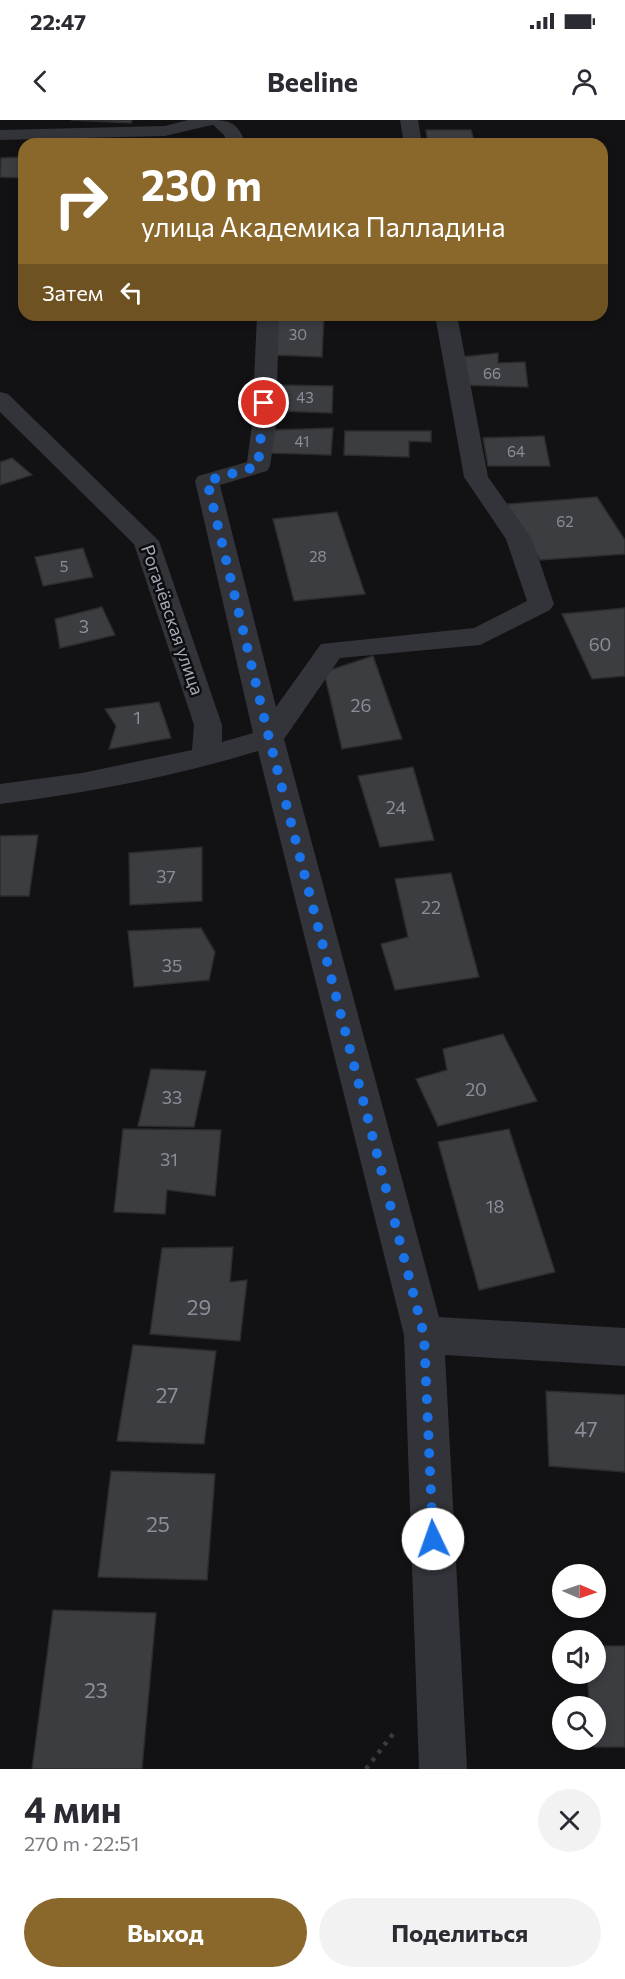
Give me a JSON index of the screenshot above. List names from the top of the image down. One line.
{"streets":{"street":["Рогачёвская улица"]},"house_numbers":["30","66","43","41","64","62","28","5","3","60","26","1","24","37","22","35","20","33","31","18","29","27","47","25","23"],"north":"right","page":{"status":"22:47","header":"Beeline","turn":["230 m","улица Академика Палладина"],"then":"Затем","heading":["4 мин","270 m · 22:51"],"buttons":["Выход","Поделиться"]}}
